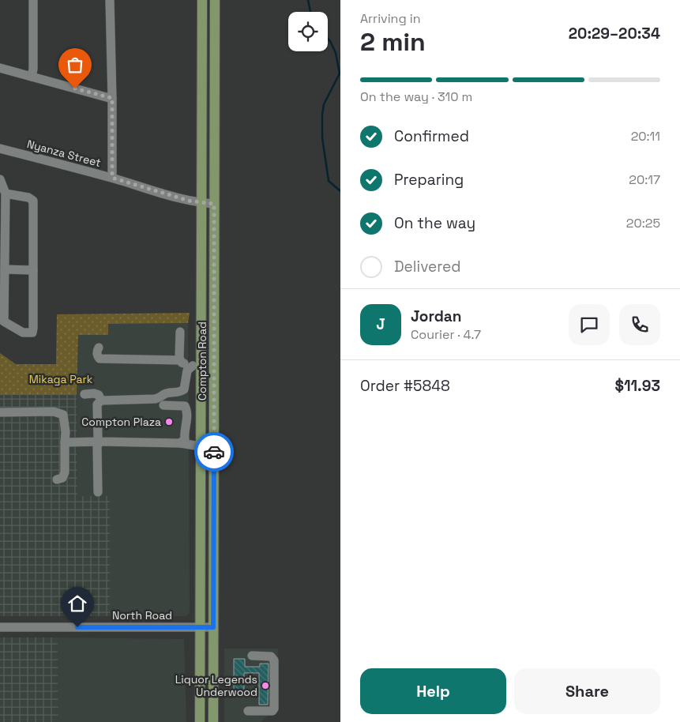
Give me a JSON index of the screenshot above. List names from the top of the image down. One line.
{"streets":{"main road":["Compton Road"],"street":["Nyanza Street","North Road"]},"crossings":[["Nyanza Street","Compton Road"],["Compton Road","North Road"]],"parks":["Mikaga Park"],"places":["Compton Plaza","Liquor Legends Underwood"],"page":{"heading":["2 min","Arriving in","20:29–20:34"],"panel":["Jordan","Courier · 4.7","Order #5848","$11.93"],"bar":"On the way · 310 m","list":[["Confirmed","20:11"],["Preparing","20:17"],["On the way","20:25"],"Delivered"],"round":"J","buttons":["Help","Share"]}}
